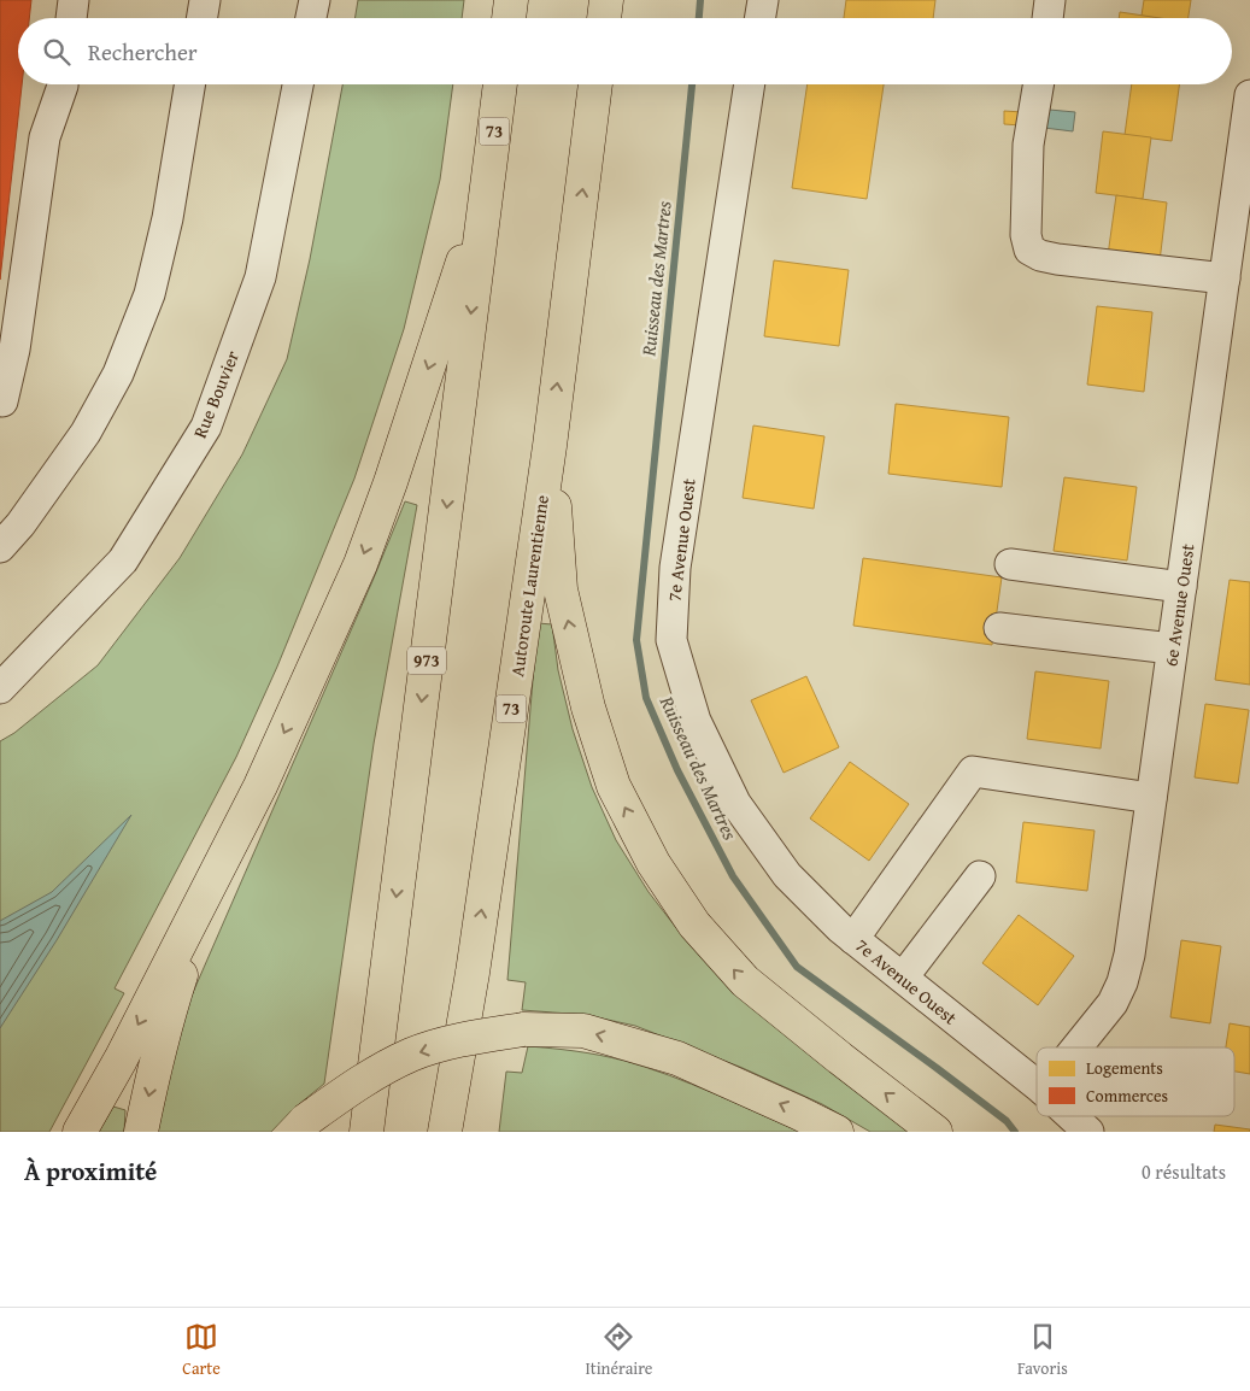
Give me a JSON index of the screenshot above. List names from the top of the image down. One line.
{"streets":{"highway":["73","Autoroute Laurentienne","973"],"street":["Rue Bouvier","7e Avenue Ouest","6e Avenue Ouest"]},"crossings":[["73","973"]],"water":["Ruisseau des Martres"],"legend":["Logements","Commerces"],"page":{"search":"Rechercher","heading":["À proximité","0 résultats"],"nav":["Carte","Itinéraire","Favoris"]}}
